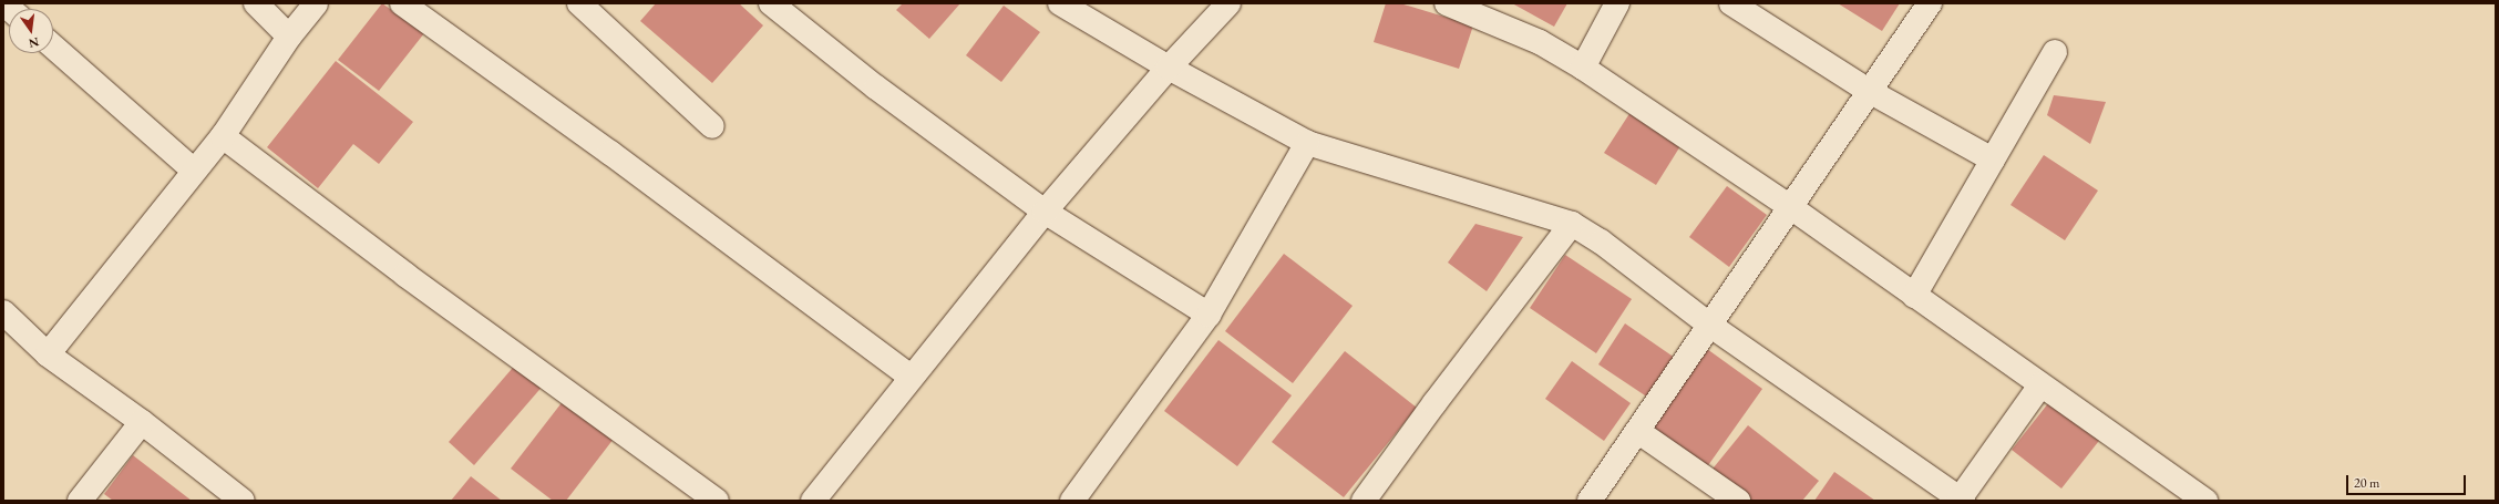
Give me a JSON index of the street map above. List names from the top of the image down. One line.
{"scale_bar":"20 m","north":"bottom"}
